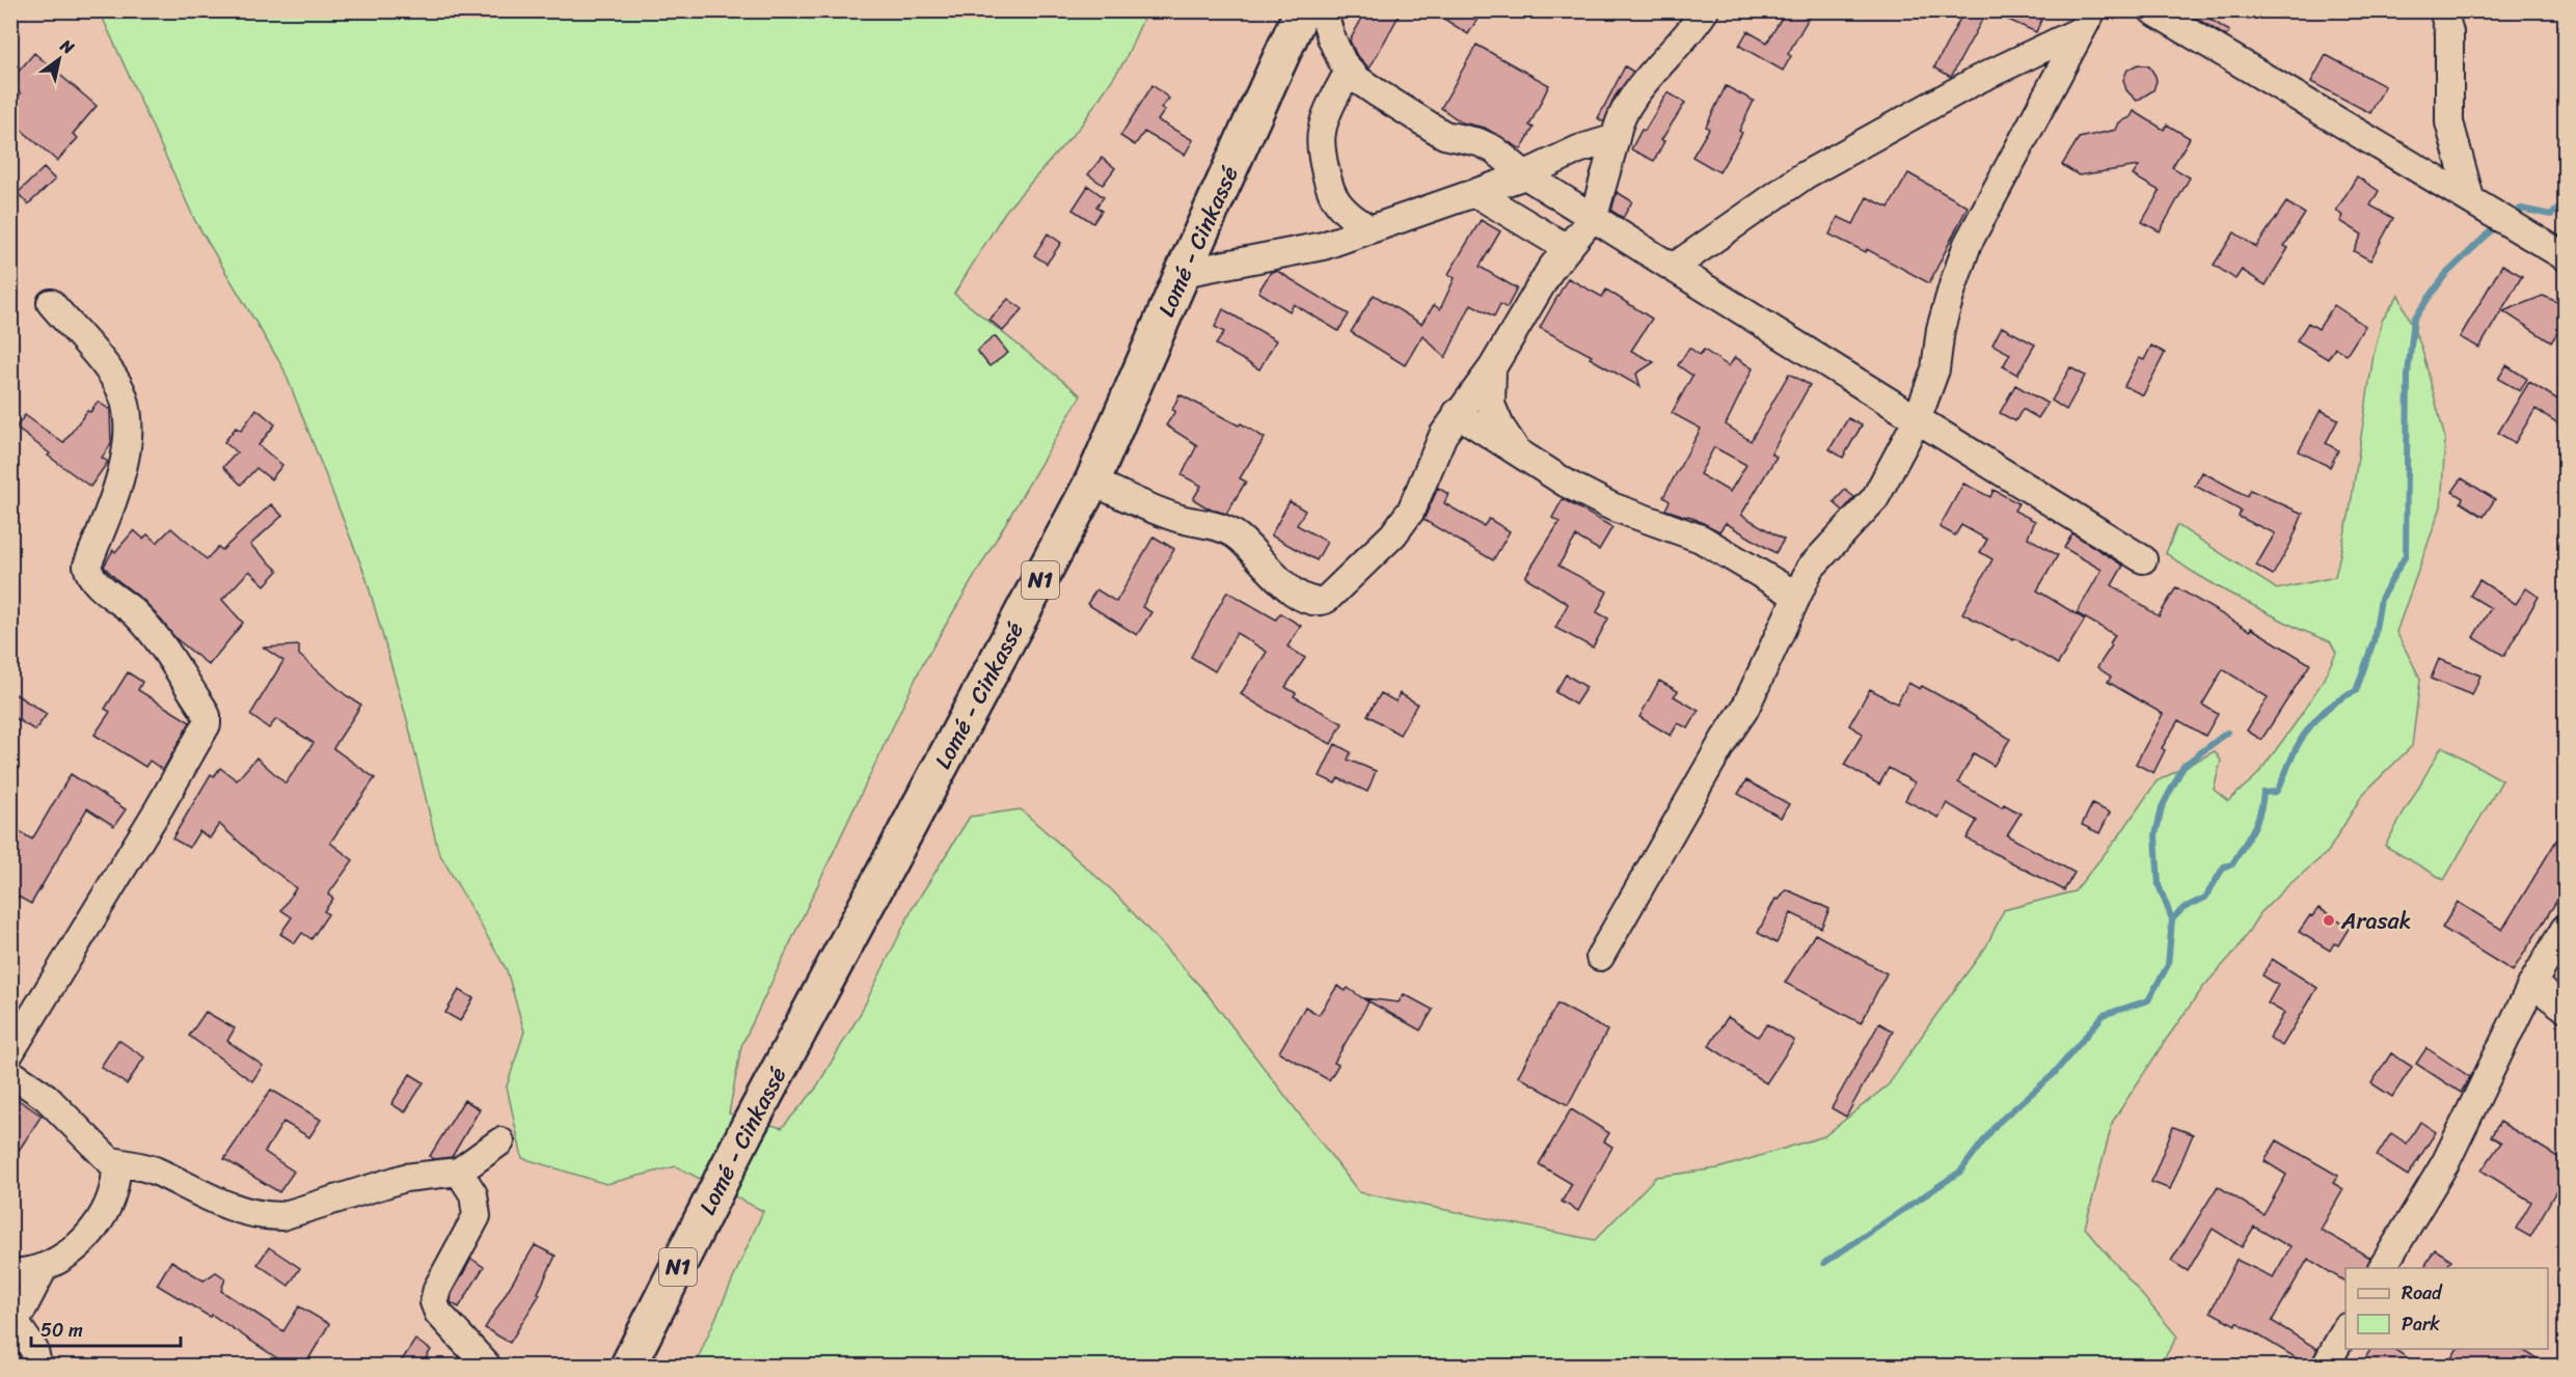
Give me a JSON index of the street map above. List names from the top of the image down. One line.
{"streets":{"highway":["Lomé - Cinkassé","N1"]},"places":["Arasak"],"legend":["Road","Park"],"scale_bar":"50 m","north":"top right"}
